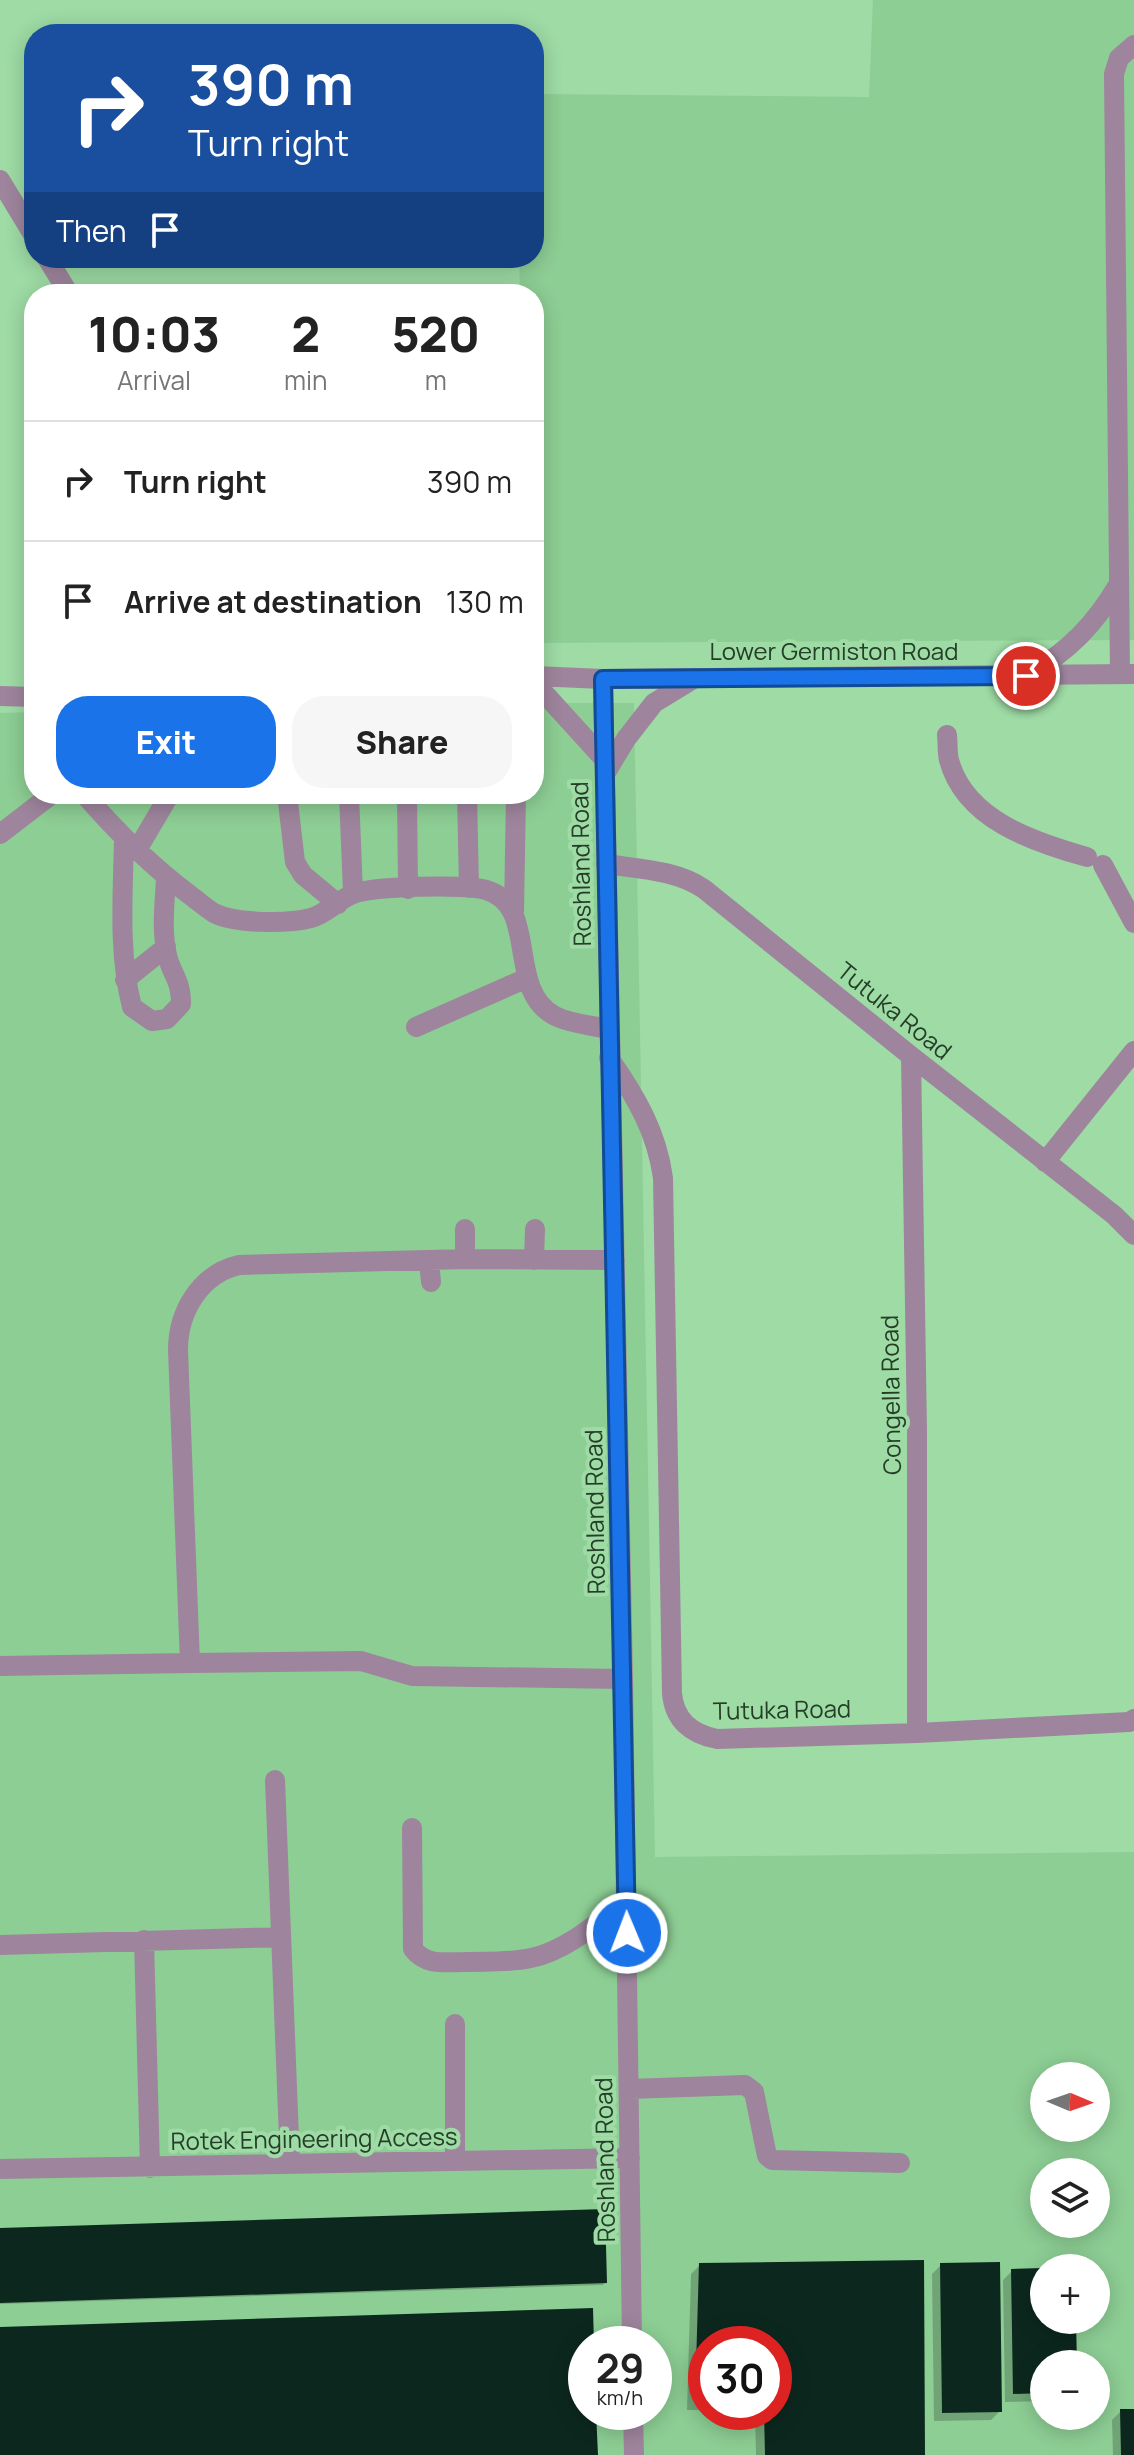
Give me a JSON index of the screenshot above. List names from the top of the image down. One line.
{"streets":{"street":["Lower Germiston Road","Roshland Road","Tutuka Road","Congella Road","Rotek Engineering Access"]},"crossings":[["Lower Germiston Road","Roshland Road"],["Roshland Road","Tutuka Road"],["Roshland Road","Rotek Engineering Access"],["Tutuka Road","Congella Road"]],"north":"right","page":{"turn":["390 m","Turn right"],"then":"Then","eta":["10:03","Arrival","2","min","520","m"],"list":[{"name":"Turn right","value":"390 m"},{"name":"Arrive at destination","value":"130 m"}],"buttons":["Exit","Share"],"map_buttons":["+","−"],"speed":"29 km/h","limit":"30"}}
